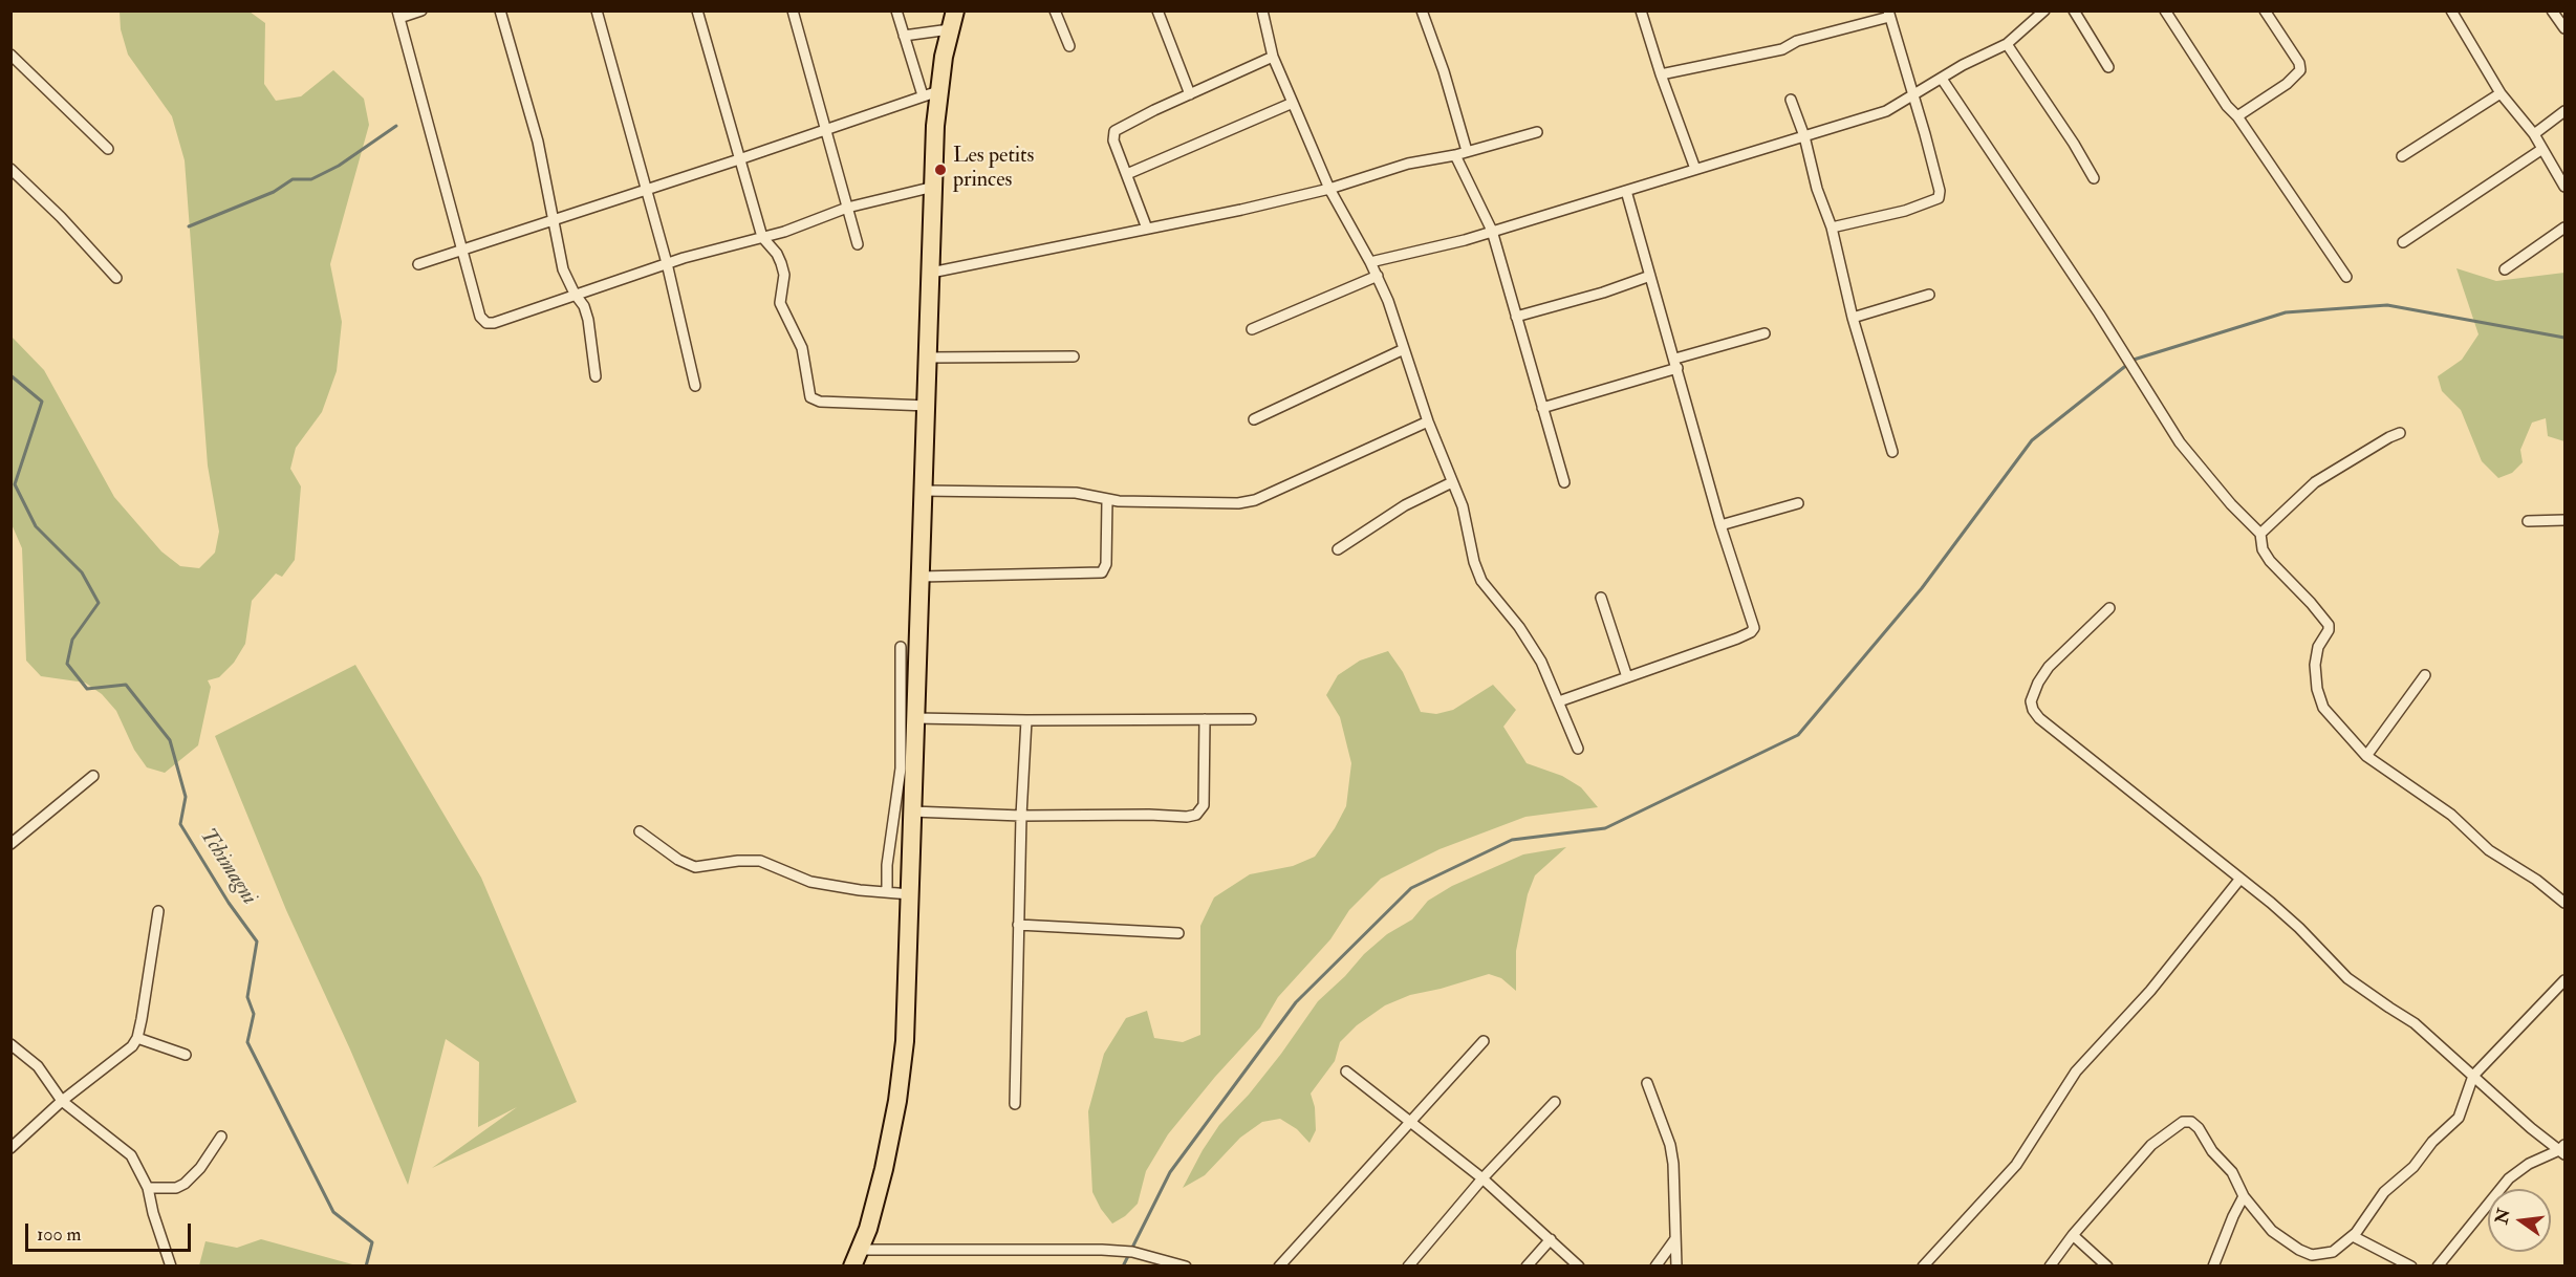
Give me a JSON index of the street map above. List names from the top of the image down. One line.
{"water":["Tchimagni"],"places":["Les petits princes"],"scale_bar":"100 m","north":"left"}
